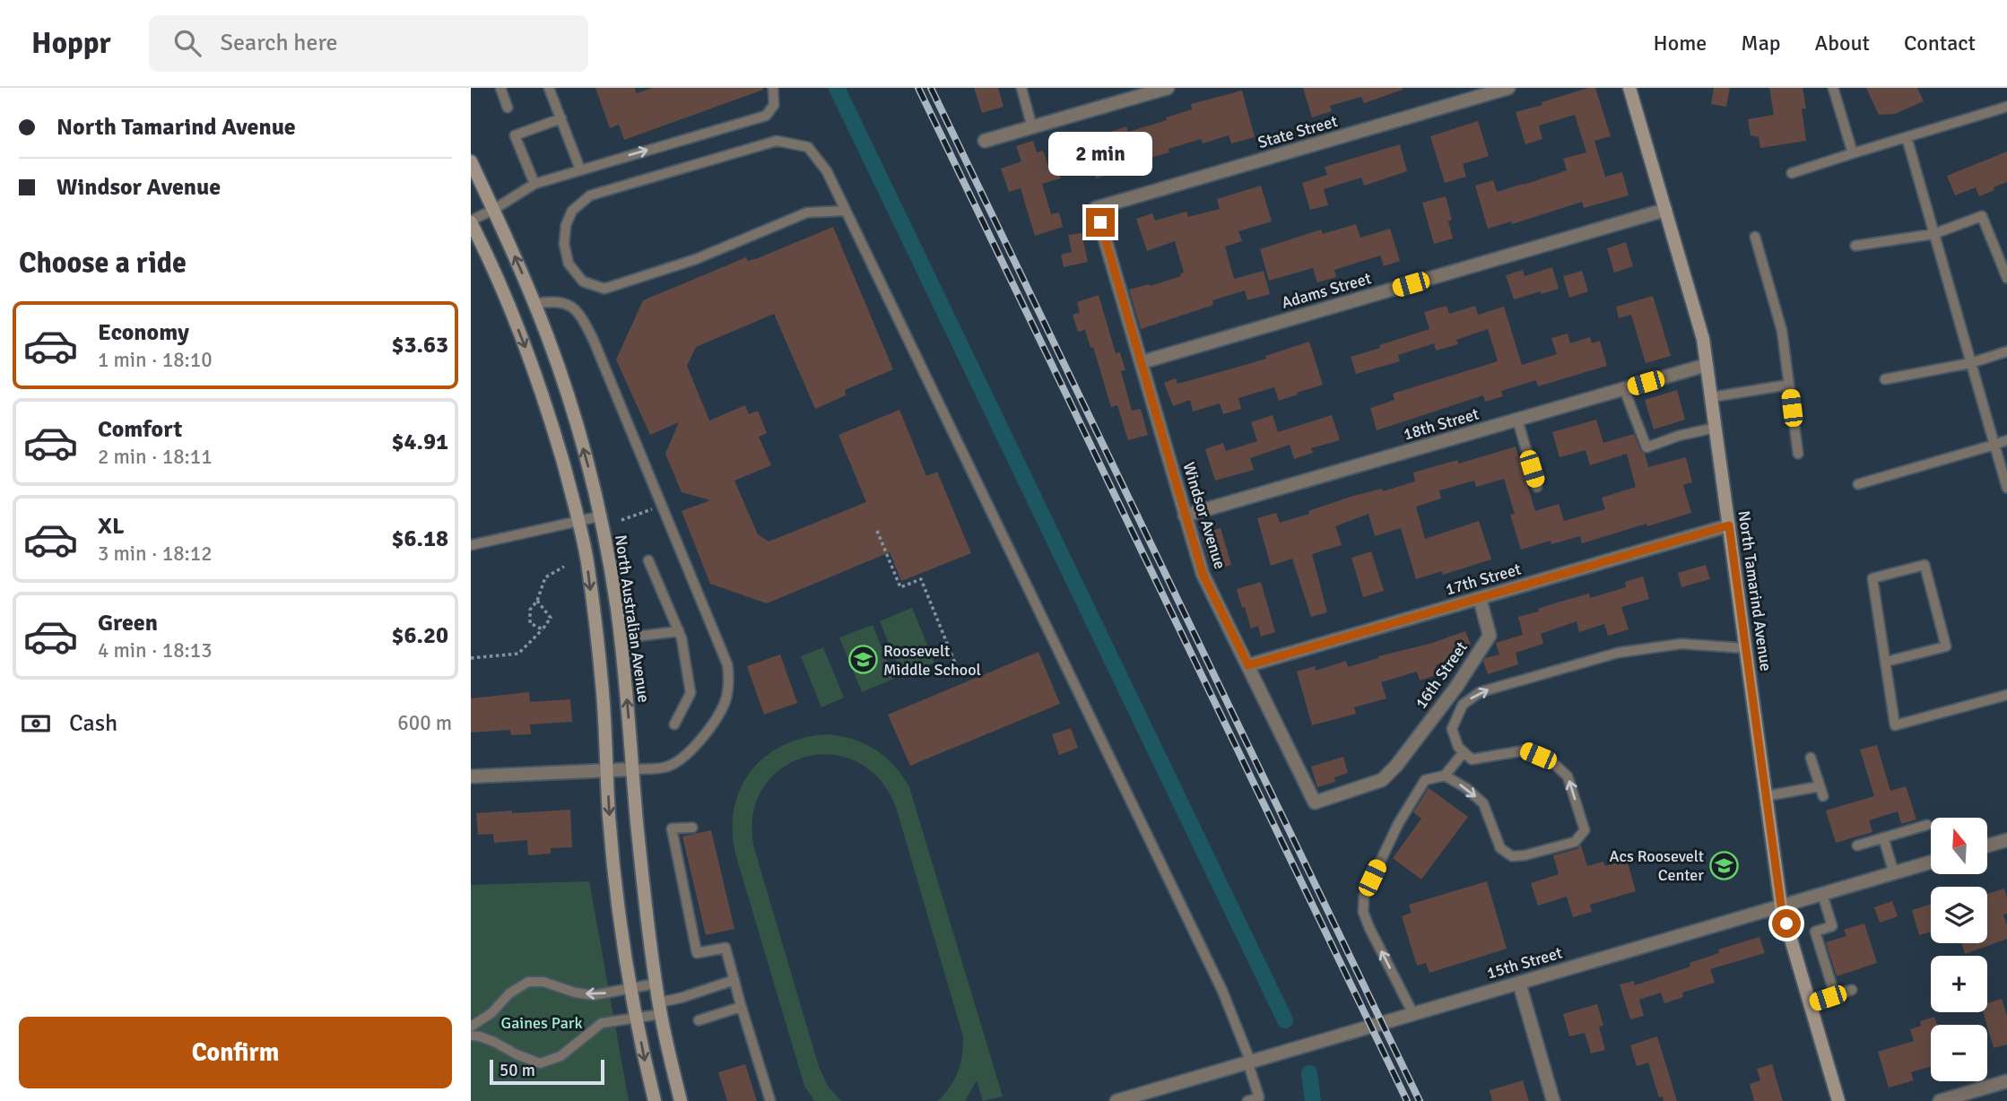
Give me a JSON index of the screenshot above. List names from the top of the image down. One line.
{"streets":{"main road":["North Tamarind Avenue","North Australian Avenue"],"street":["State Street","Adams Street","18th Street","Windsor Avenue","17th Street","16th Street","15th Street"]},"crossings":[["State Street","Windsor Avenue"],["Adams Street","Windsor Avenue"],["Adams Street","North Tamarind Avenue"],["18th Street","Windsor Avenue"],["18th Street","North Tamarind Avenue"],["Windsor Avenue","17th Street"],["Windsor Avenue","16th Street"],["17th Street","North Tamarind Avenue"],["17th Street","16th Street"],["North Tamarind Avenue","15th Street"]],"parks":["Gaines Park"],"places":{"school or university":["Roosevelt Middle School","Acs Roosevelt Center"]},"scale_bar":"50 m","north":"top","page":{"header":"Hoppr","search":"Search here","nav":["Home","Map","About","Contact"],"banner":["North Tamarind Avenue","Windsor Avenue"],"bubble":"2 min","heading":"Choose a ride","list":[{"name":"Economy","note":"1 min · 18:10","value":"$3.63"},{"name":"Comfort","note":"2 min · 18:11","value":"$4.91"},{"name":"XL","note":"3 min · 18:12","value":"$6.18"},{"name":"Green","note":"4 min · 18:13","value":"$6.20"}],"pay":["Cash","600 m"],"map_buttons":["+","−"],"buttons":"Confirm","scale":"50 m"}}
